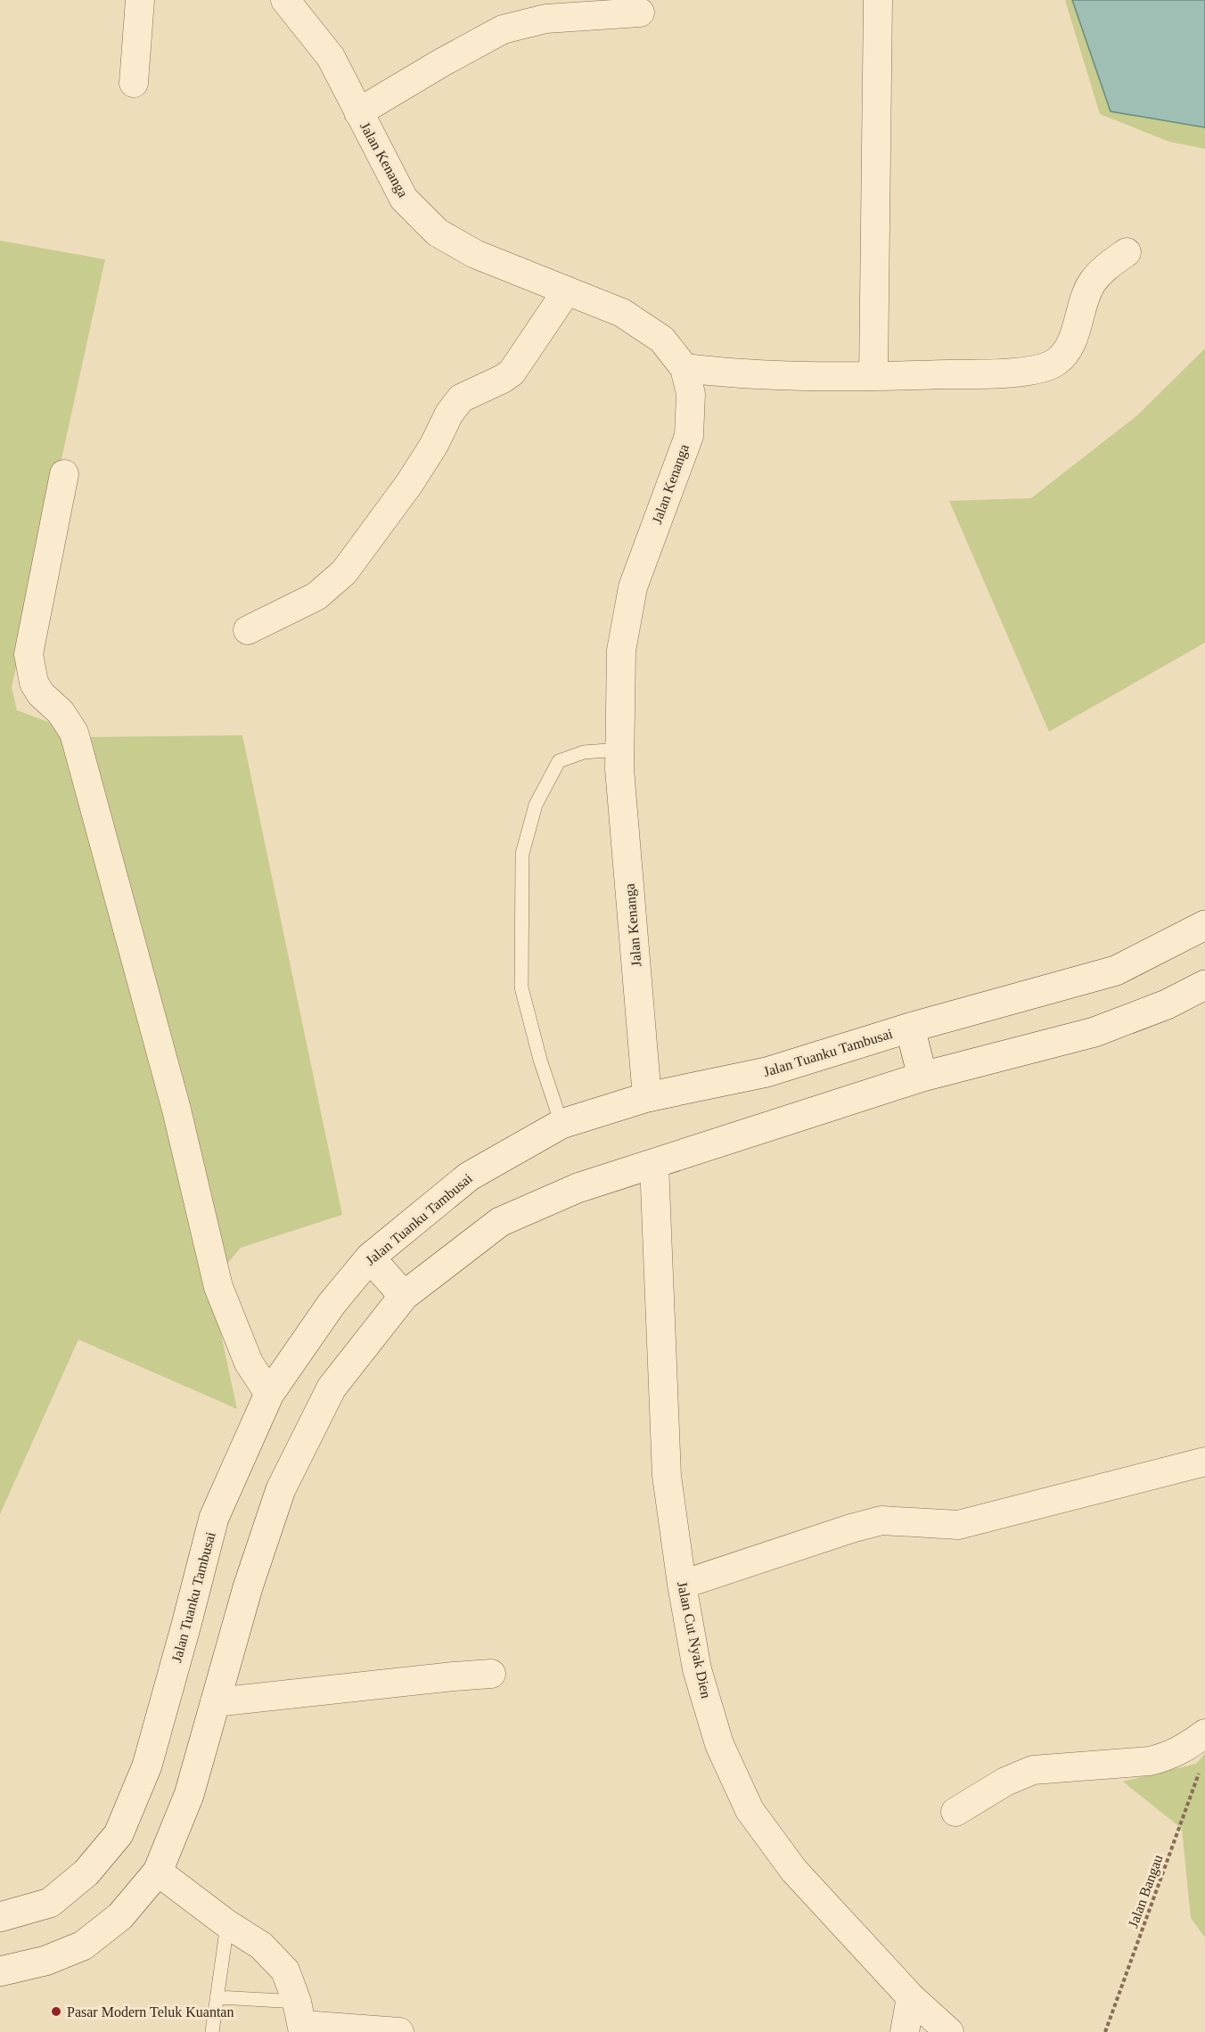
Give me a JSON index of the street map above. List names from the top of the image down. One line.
{"streets":{"main road":["Jalan Tuanku Tambusai"],"street":["Jalan Kenanga","Jalan Cut Nyak Dien"],"path":["Jalan Bangau"]},"crossings":[["Jalan Kenanga","Jalan Tuanku Tambusai"]],"places":["Pasar Modern Teluk Kuantan"]}
